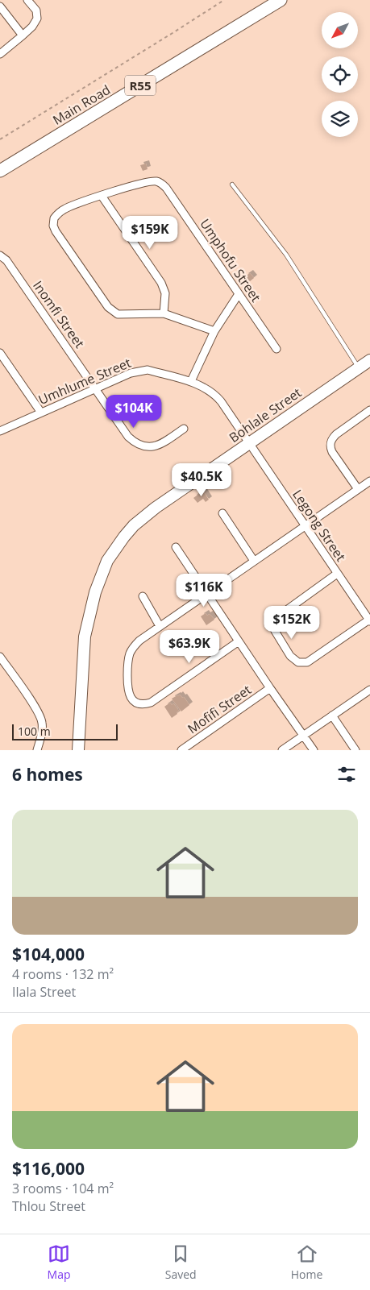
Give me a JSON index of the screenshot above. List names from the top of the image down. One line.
{"streets":{"main road":["R55","Main Road"],"street":["Umphofu Street","Inomfi Street","Umhlume Street","Bohlale Street","Legong Street","Mofifi Street"]},"crossings":[["Inomfi Street","Umhlume Street"],["Umhlume Street","Bohlale Street"],["Umhlume Street","Legong Street"],["Bohlale Street","Legong Street"]],"scale_bar":"100 m","north":"bottom left","page":{"price":["$159K","$104K","$40.5K","$116K","$152K","$63.9K"],"scale":"100 m","heading":"6 homes","list":[{"name":"$104,000","note":"4 rooms · 132 m² · Ilala Street"},{"name":"$116,000","note":"3 rooms · 104 m² · Thlou Street"}],"tabs":["Map","Saved","Home"]}}
